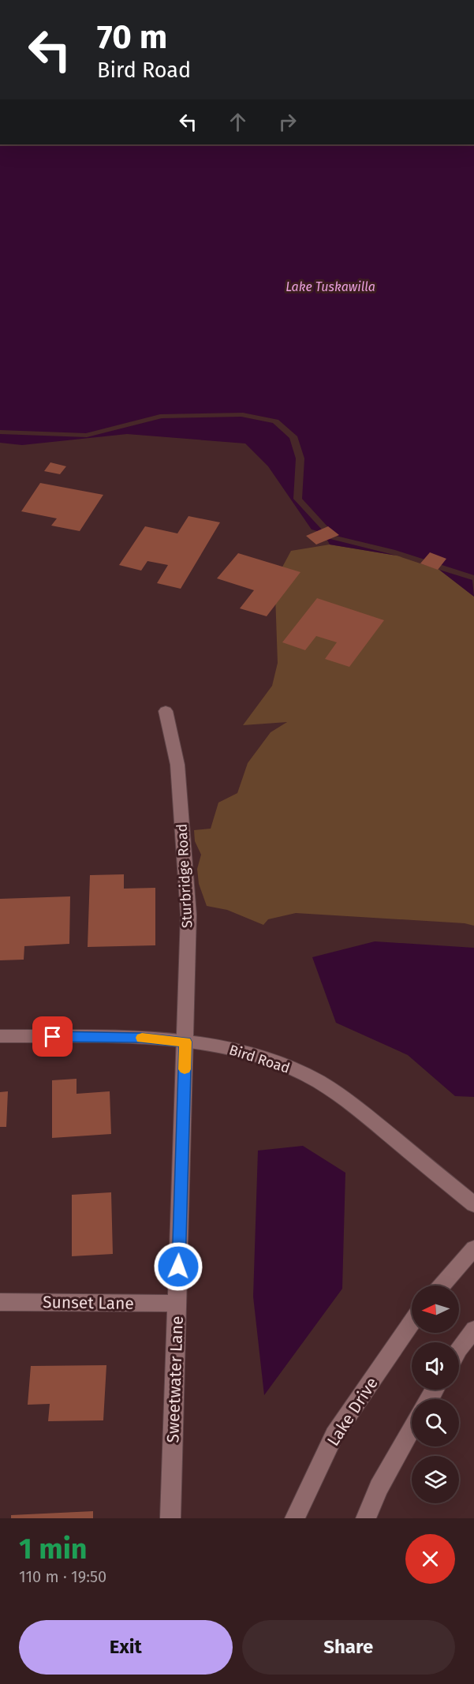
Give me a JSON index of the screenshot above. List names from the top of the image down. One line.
{"streets":{"street":["Sturbridge Road","Bird Road","Sunset Lane","Sweetwater Lane","Lake Drive"]},"crossings":[["Sturbridge Road","Bird Road"],["Sturbridge Road","Sweetwater Lane"],["Bird Road","Sweetwater Lane"],["Sunset Lane","Sweetwater Lane"]],"water":["Lake Tuskawilla"],"north":"left","page":{"turn":["70 m","Bird Road"],"heading":["1 min","110 m · 19:50"],"buttons":["Exit","Share"]}}
